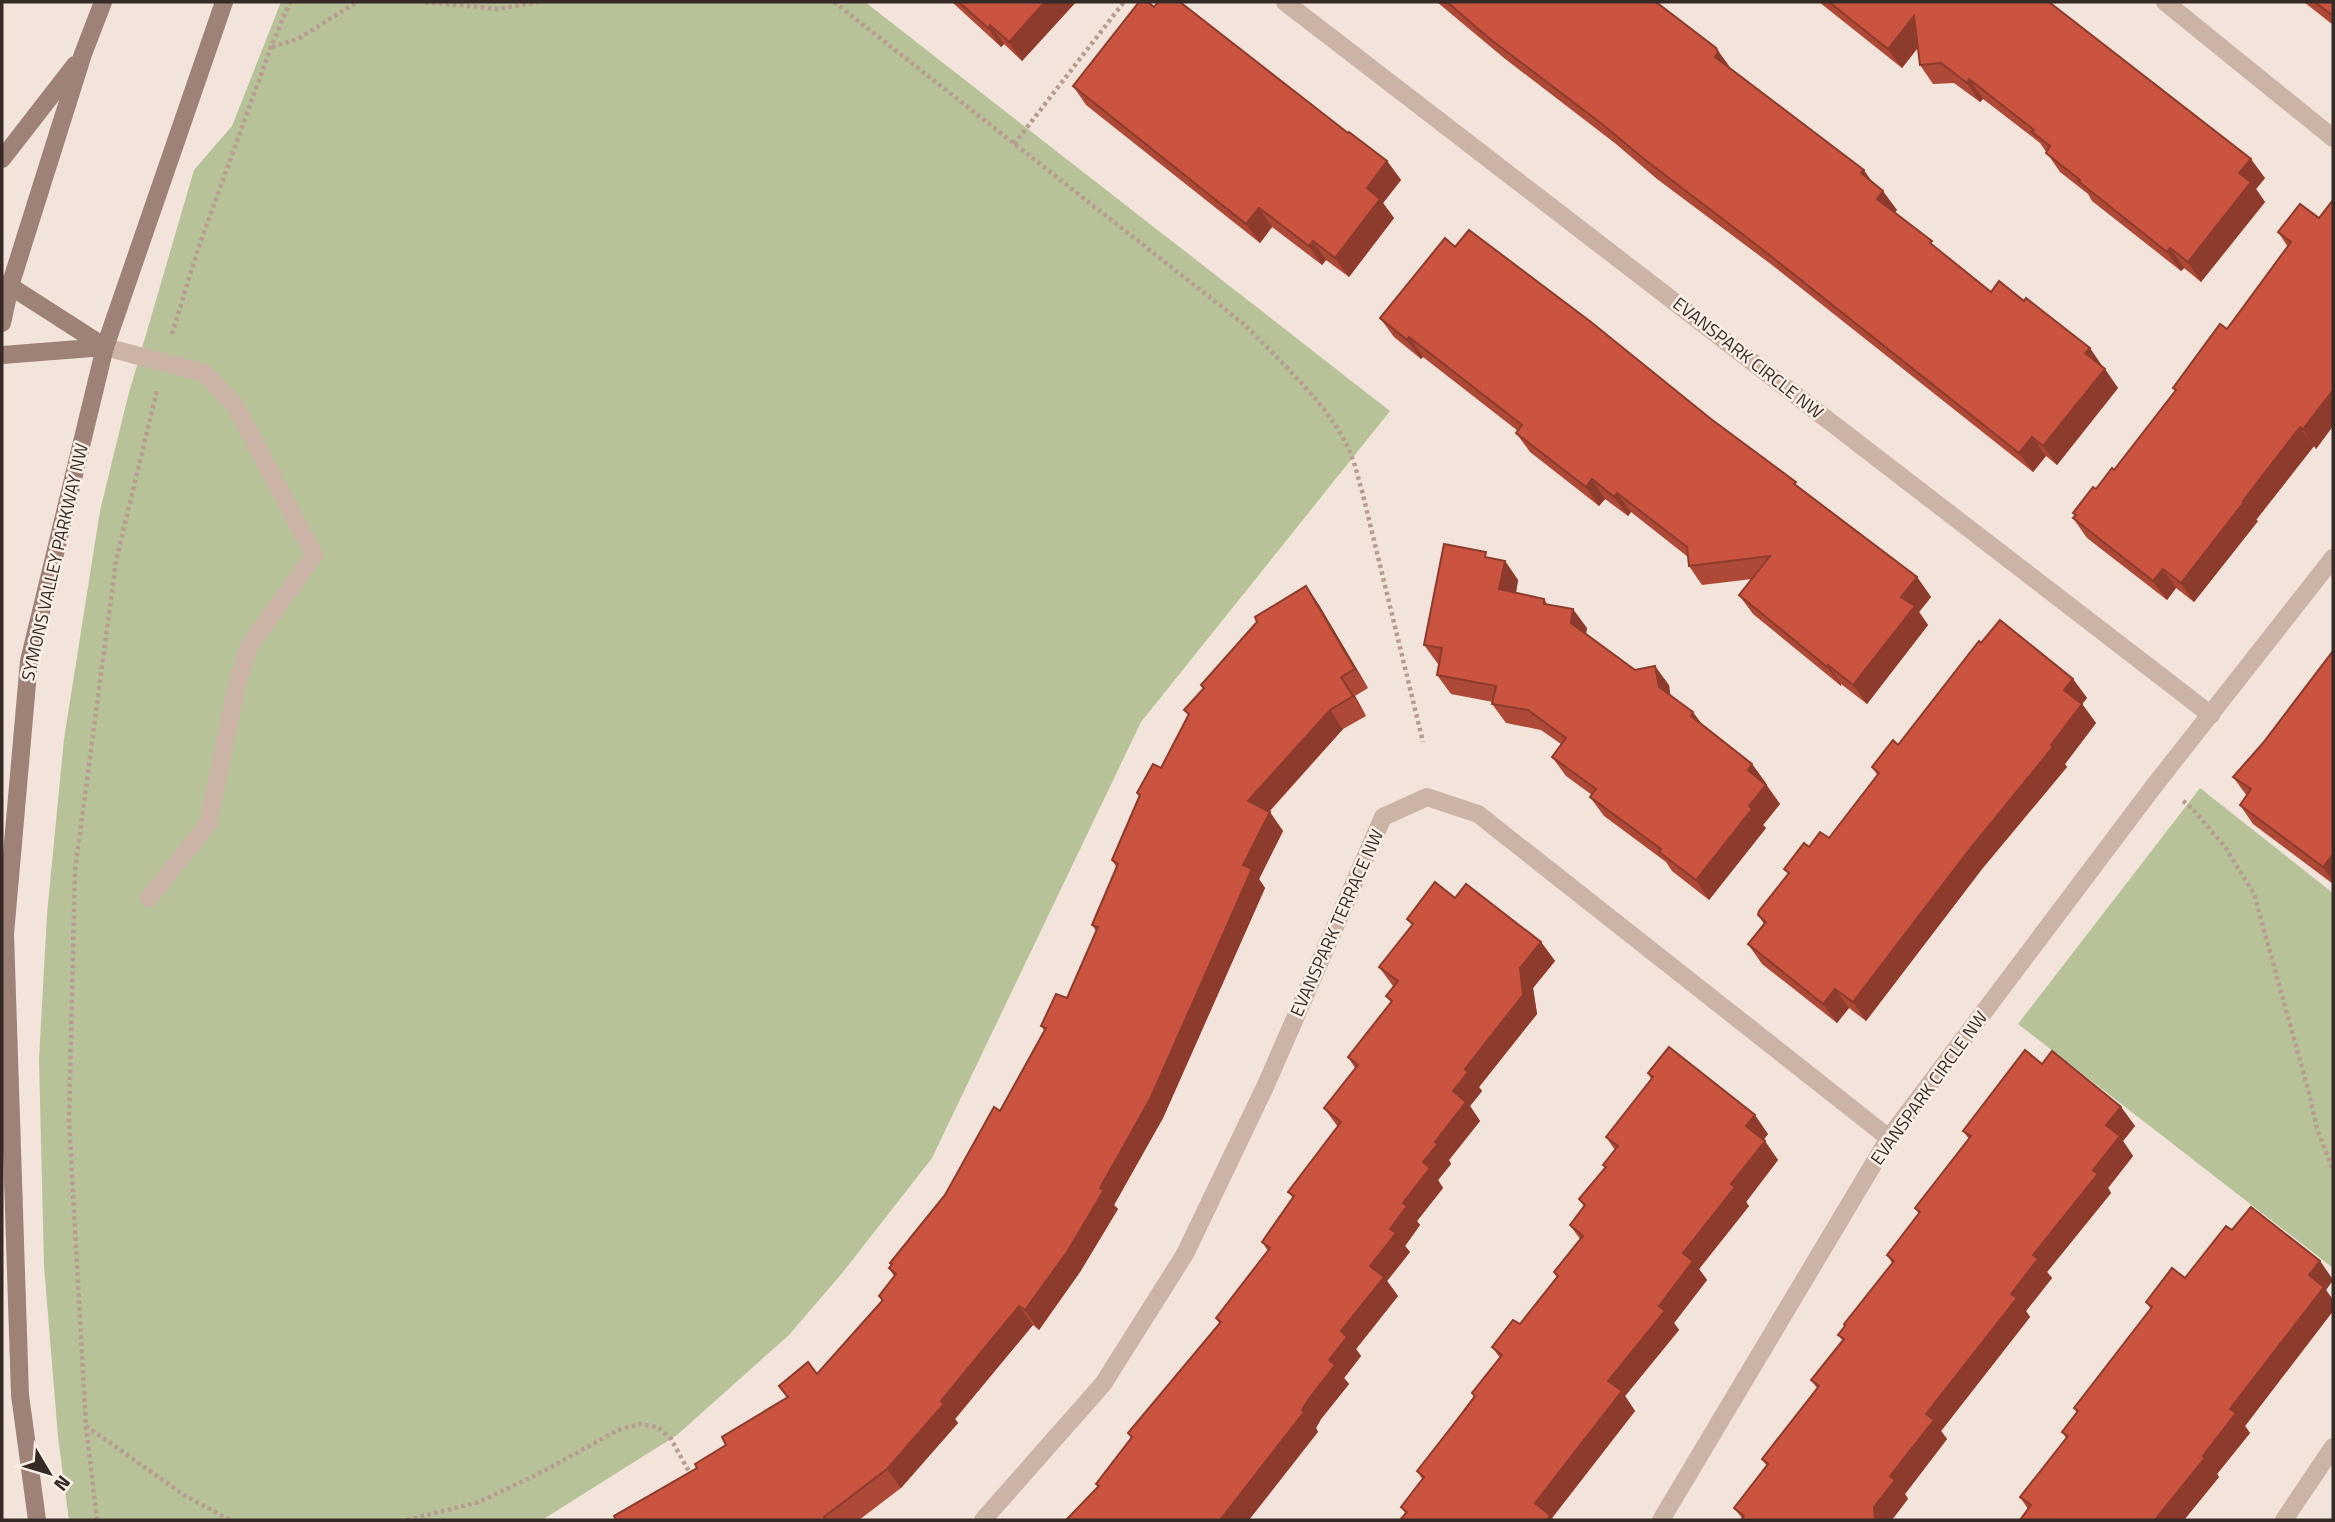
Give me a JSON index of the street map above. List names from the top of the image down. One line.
{"streets":{"main road":["SYMONS VALLEY PARKWAY NW"],"street":["EVANSPARK CIRCLE NW","EVANSPARK TERRACE NW"]},"crossings":[["EVANSPARK CIRCLE NW","EVANSPARK TERRACE NW"]],"north":"bottom right"}
